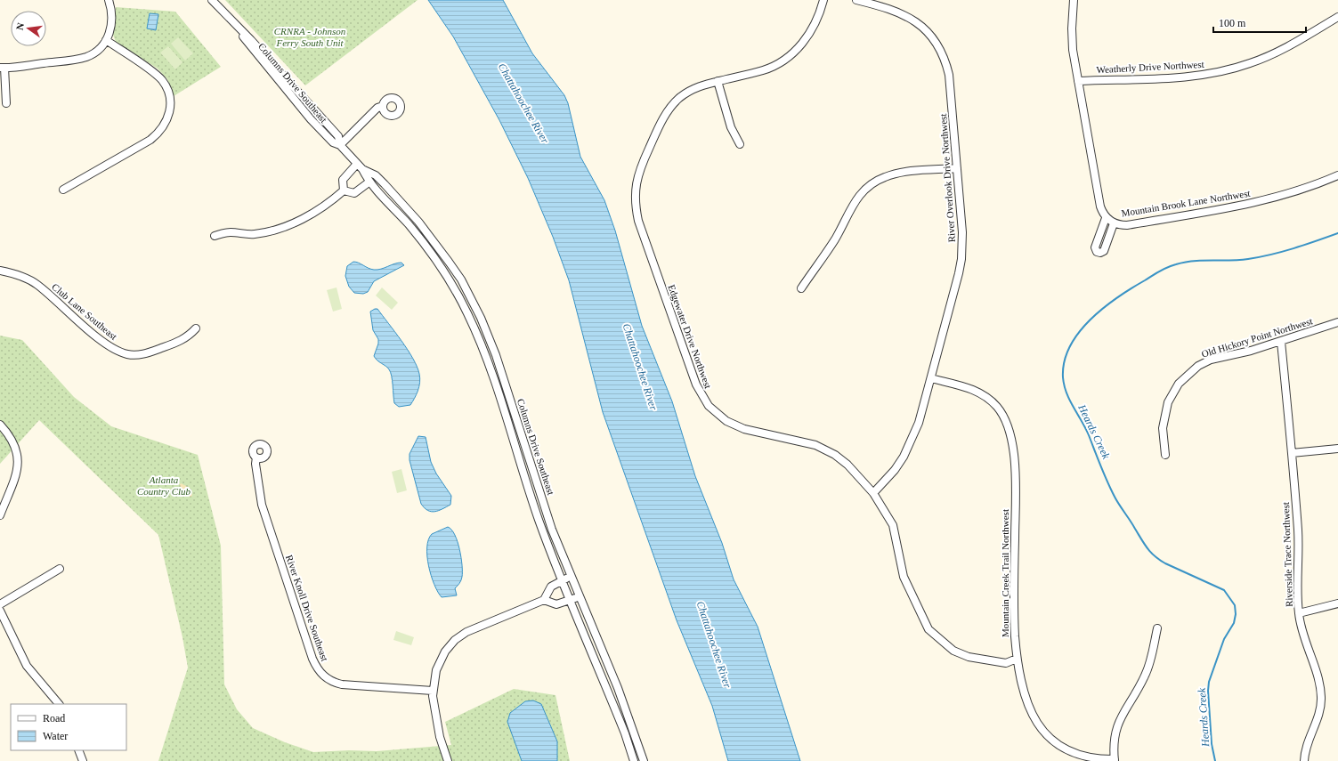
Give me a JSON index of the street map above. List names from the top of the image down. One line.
{"streets":{"street":["Weatherly Drive Northwest","Columns Drive Southeast","River Overlook Drive Northwest","Mountain Brook Lane Northwest","Club Lane Southeast","Edgewater Drive Northwest","Old Hickory Point Northwest","Riverside Trace Northwest","Mountain Creek Trail Northwest","River Knoll Drive Southeast"]},"crossings":[["River Overlook Drive Northwest","Edgewater Drive Northwest"],["River Overlook Drive Northwest","Mountain Creek Trail Northwest"],["Edgewater Drive Northwest","Mountain Creek Trail Northwest"],["Old Hickory Point Northwest","Riverside Trace Northwest"]],"water":["Chattahoochee River","Heards Creek"],"parks":["CRNRA - Johnson Ferry South Unit","Atlanta Country Club"],"legend":["Road","Water"],"scale_bar":"100 m","north":"left"}
